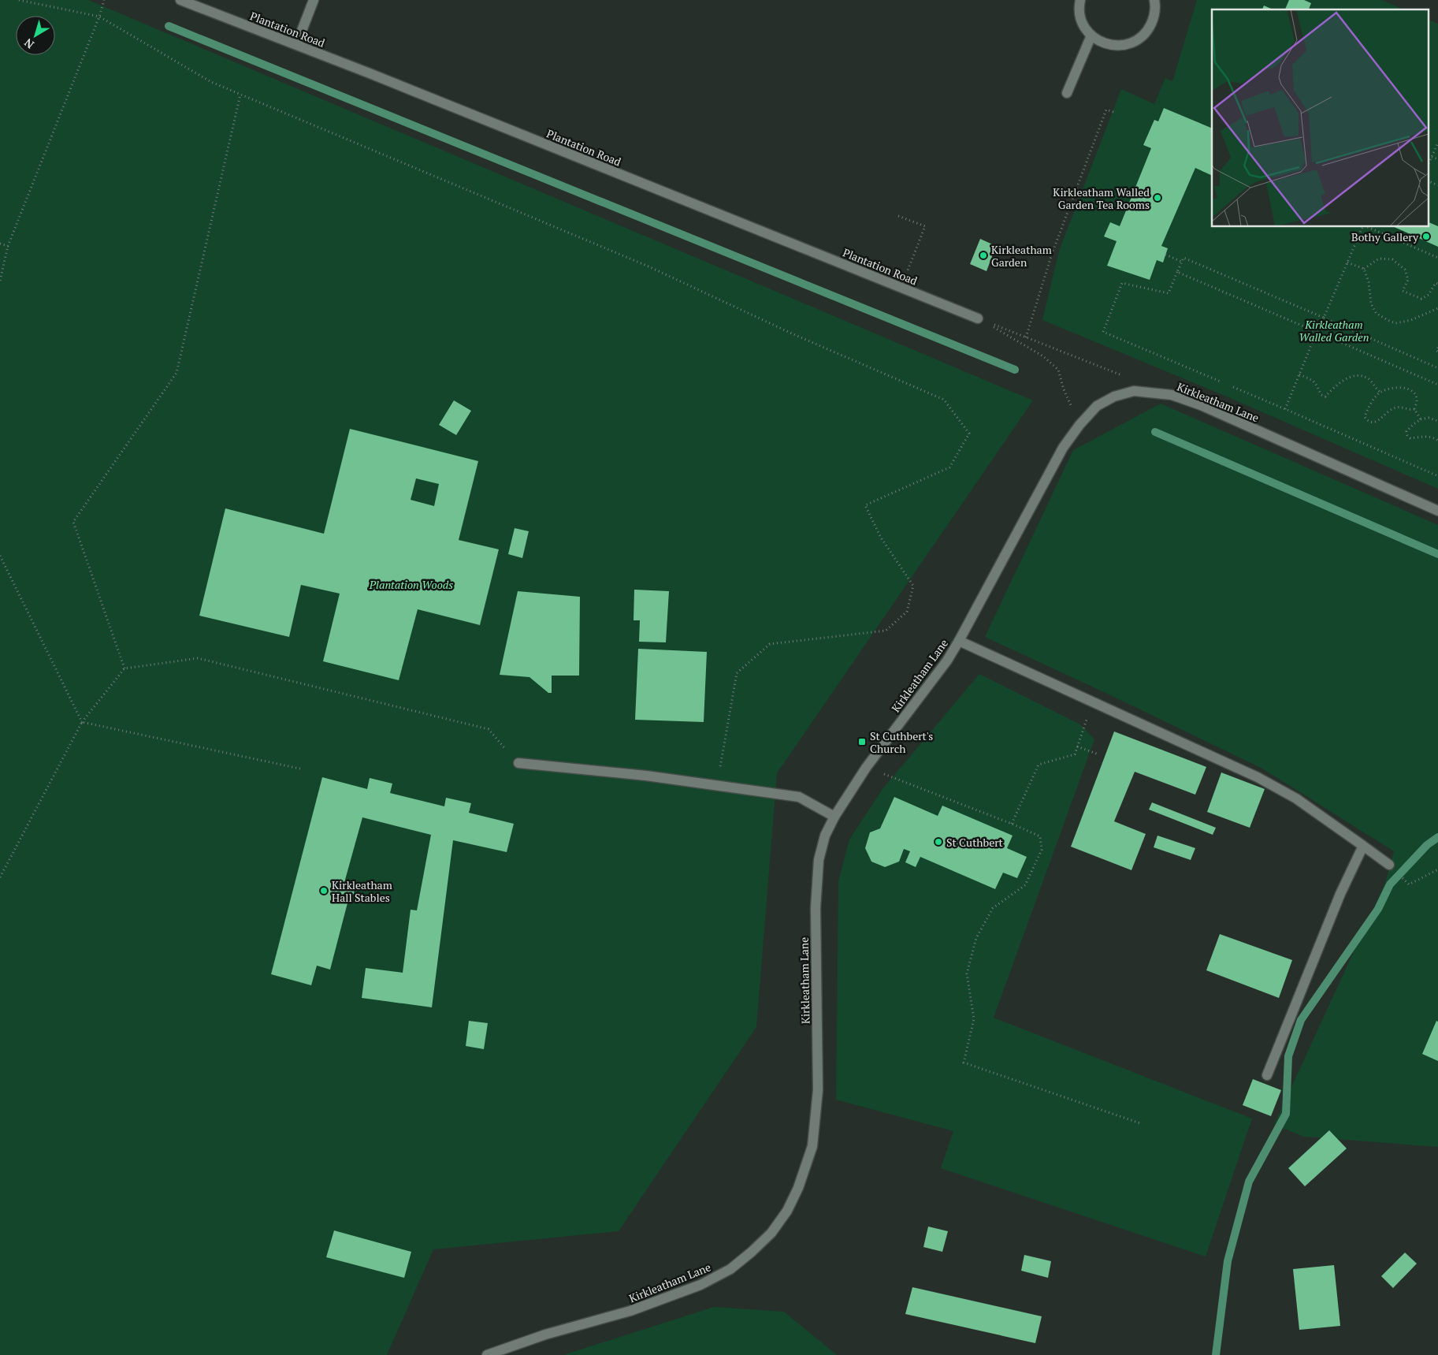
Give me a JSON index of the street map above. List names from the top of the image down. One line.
{"streets":{"street":["Plantation Road","Kirkleatham Lane"]},"parks":["Kirkleatham Walled Garden","Plantation Woods"],"places":{"other":["Kirkleatham Walled Garden Tea Rooms","Bothy Gallery","Kirkleatham Garden","St Cuthbert","Kirkleatham Hall Stables"],"transit":["St Cuthbert's Church"]},"north":"bottom left"}
